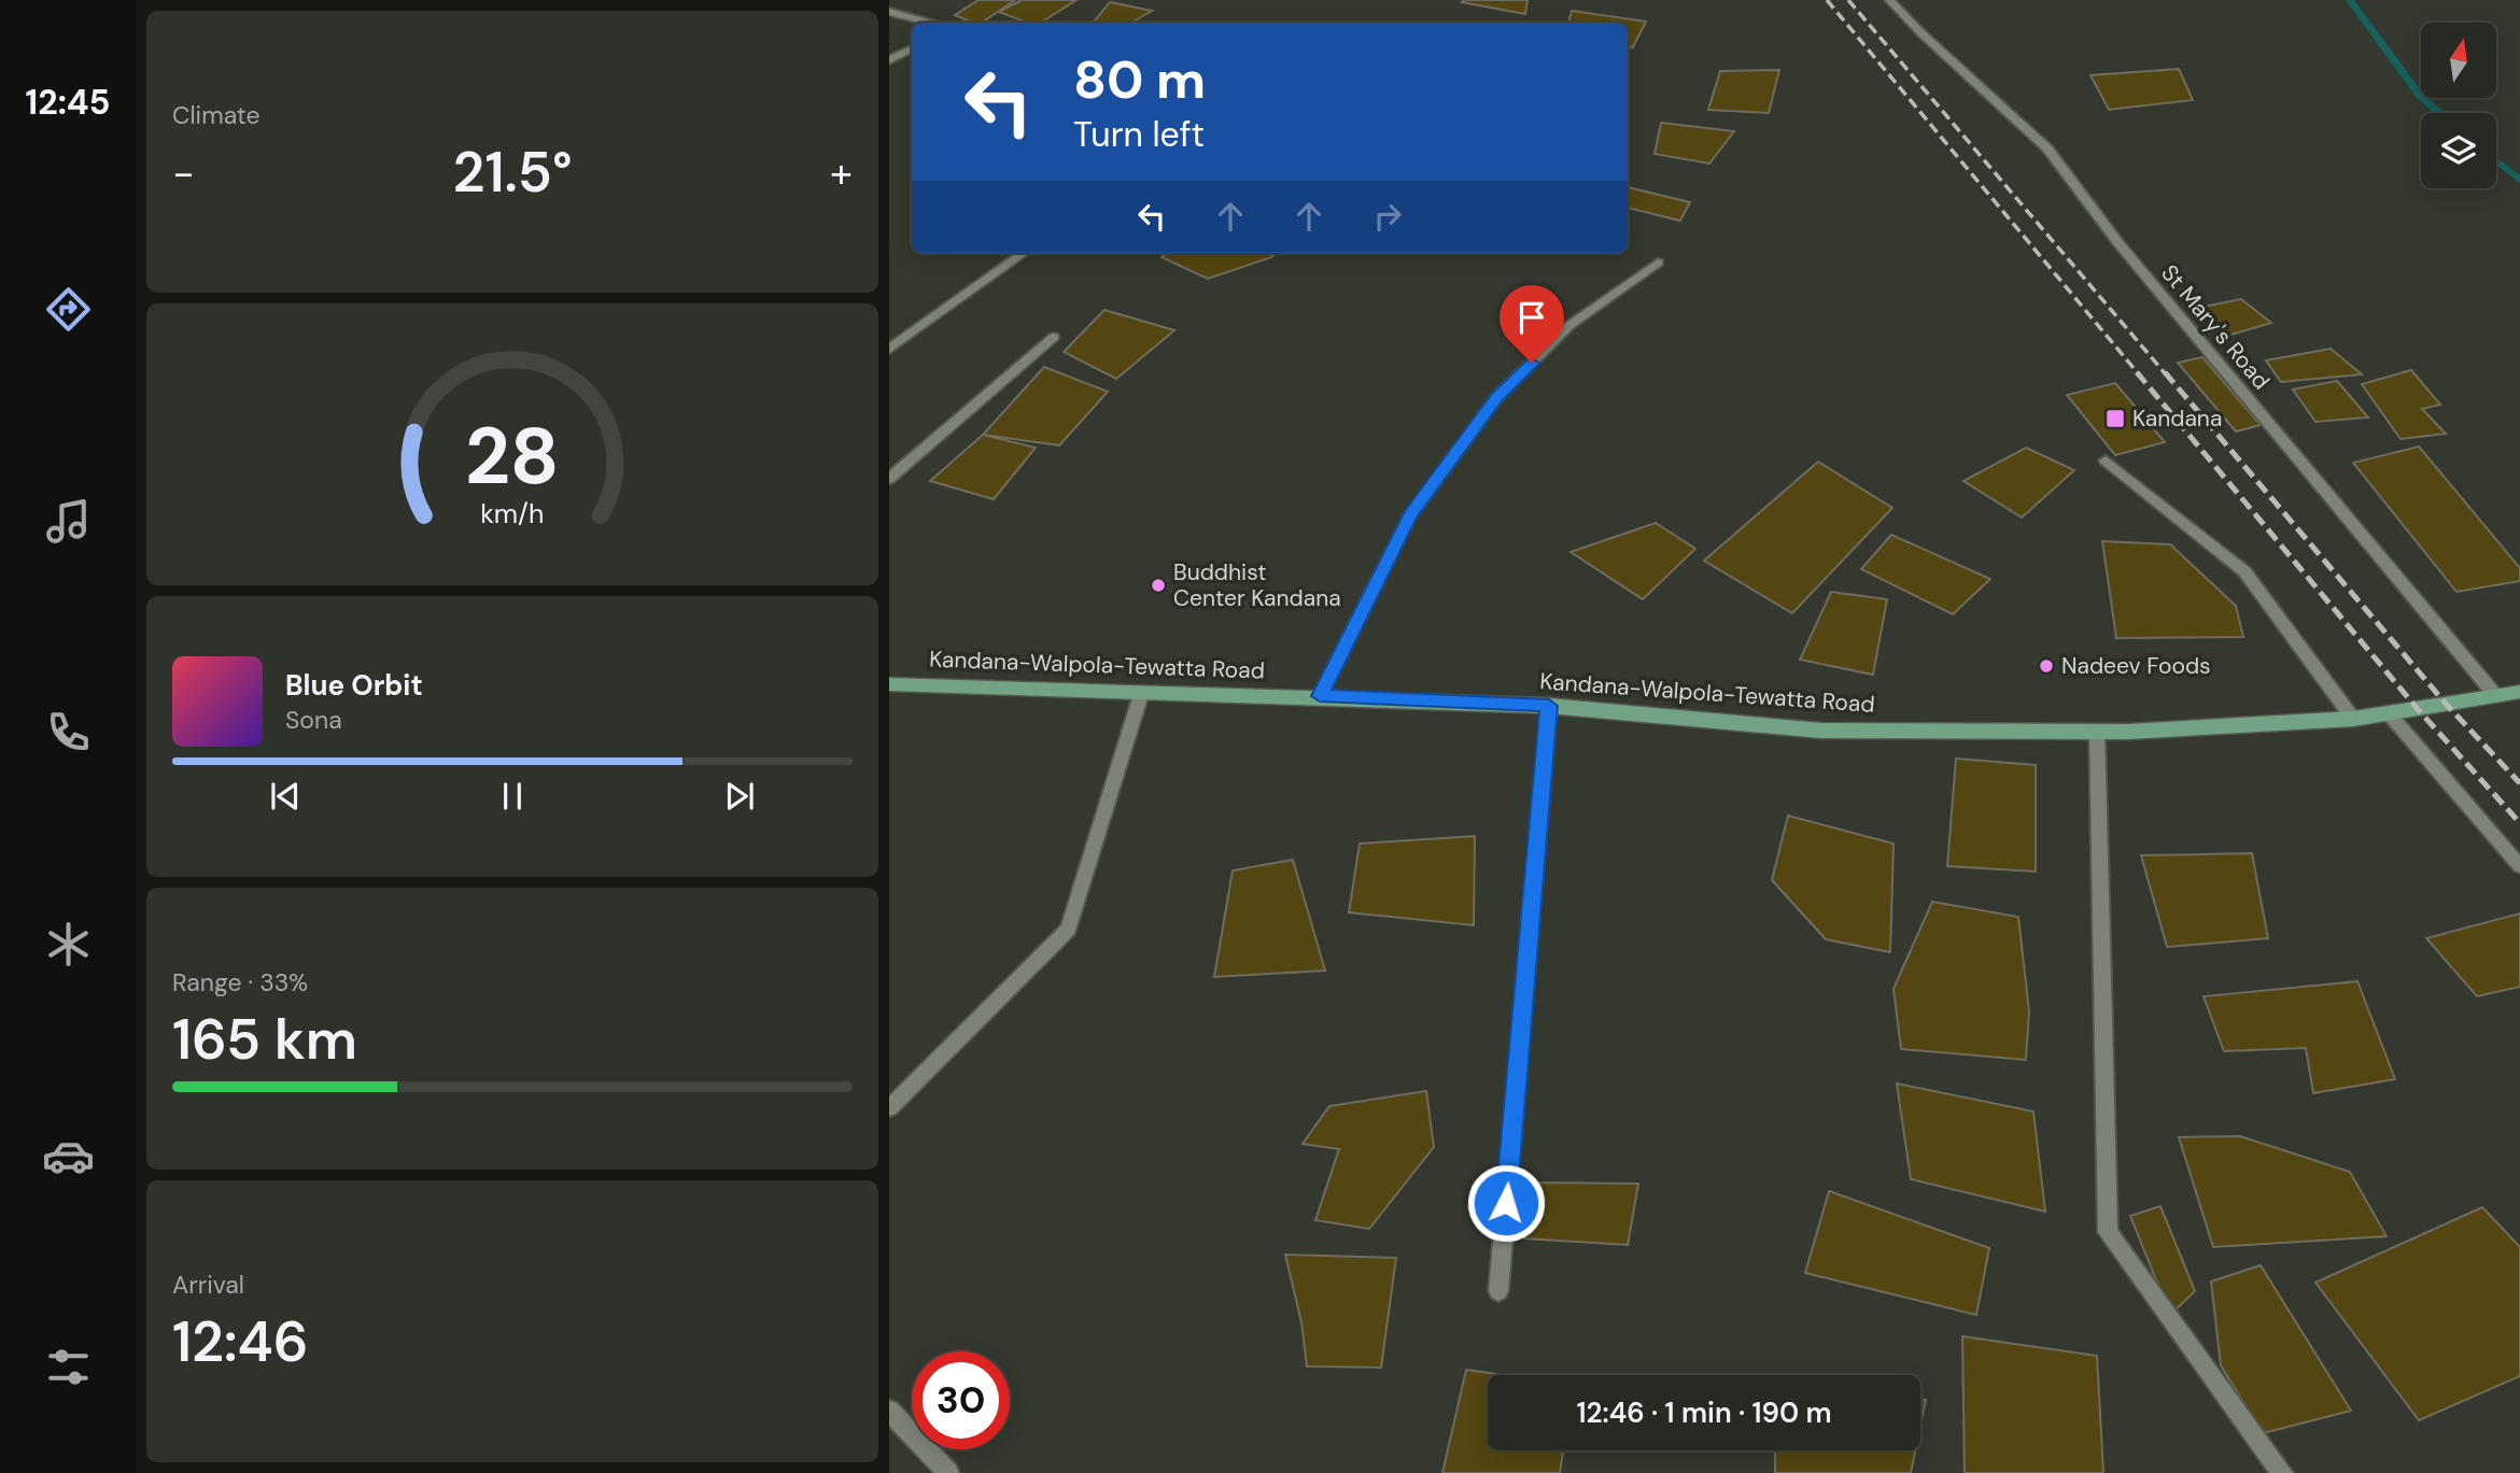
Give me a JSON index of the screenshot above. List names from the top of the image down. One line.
{"streets":{"main road":["Kandana-Walpola-Tewatta Road"],"street":["St Mary's Road"]},"crossings":[["St Mary's Road","Kandana-Walpola-Tewatta Road"]],"places":{"transit":["Kandana"],"other":["Buddhist Center Kandana","Nadeev Foods"]},"north":"top","page":{"tabs":"12:45","tile":["Climate",["Range · 33%","165 km"],["Arrival","12:46"]],"turn":["80 m","Turn left"],"heat":["−","21.5°","+"],"song":["Blue Orbit","Sona"],"limit":"30","trip":"12:46 · 1 min · 190 m","gauge":["28","km/h"]}}
